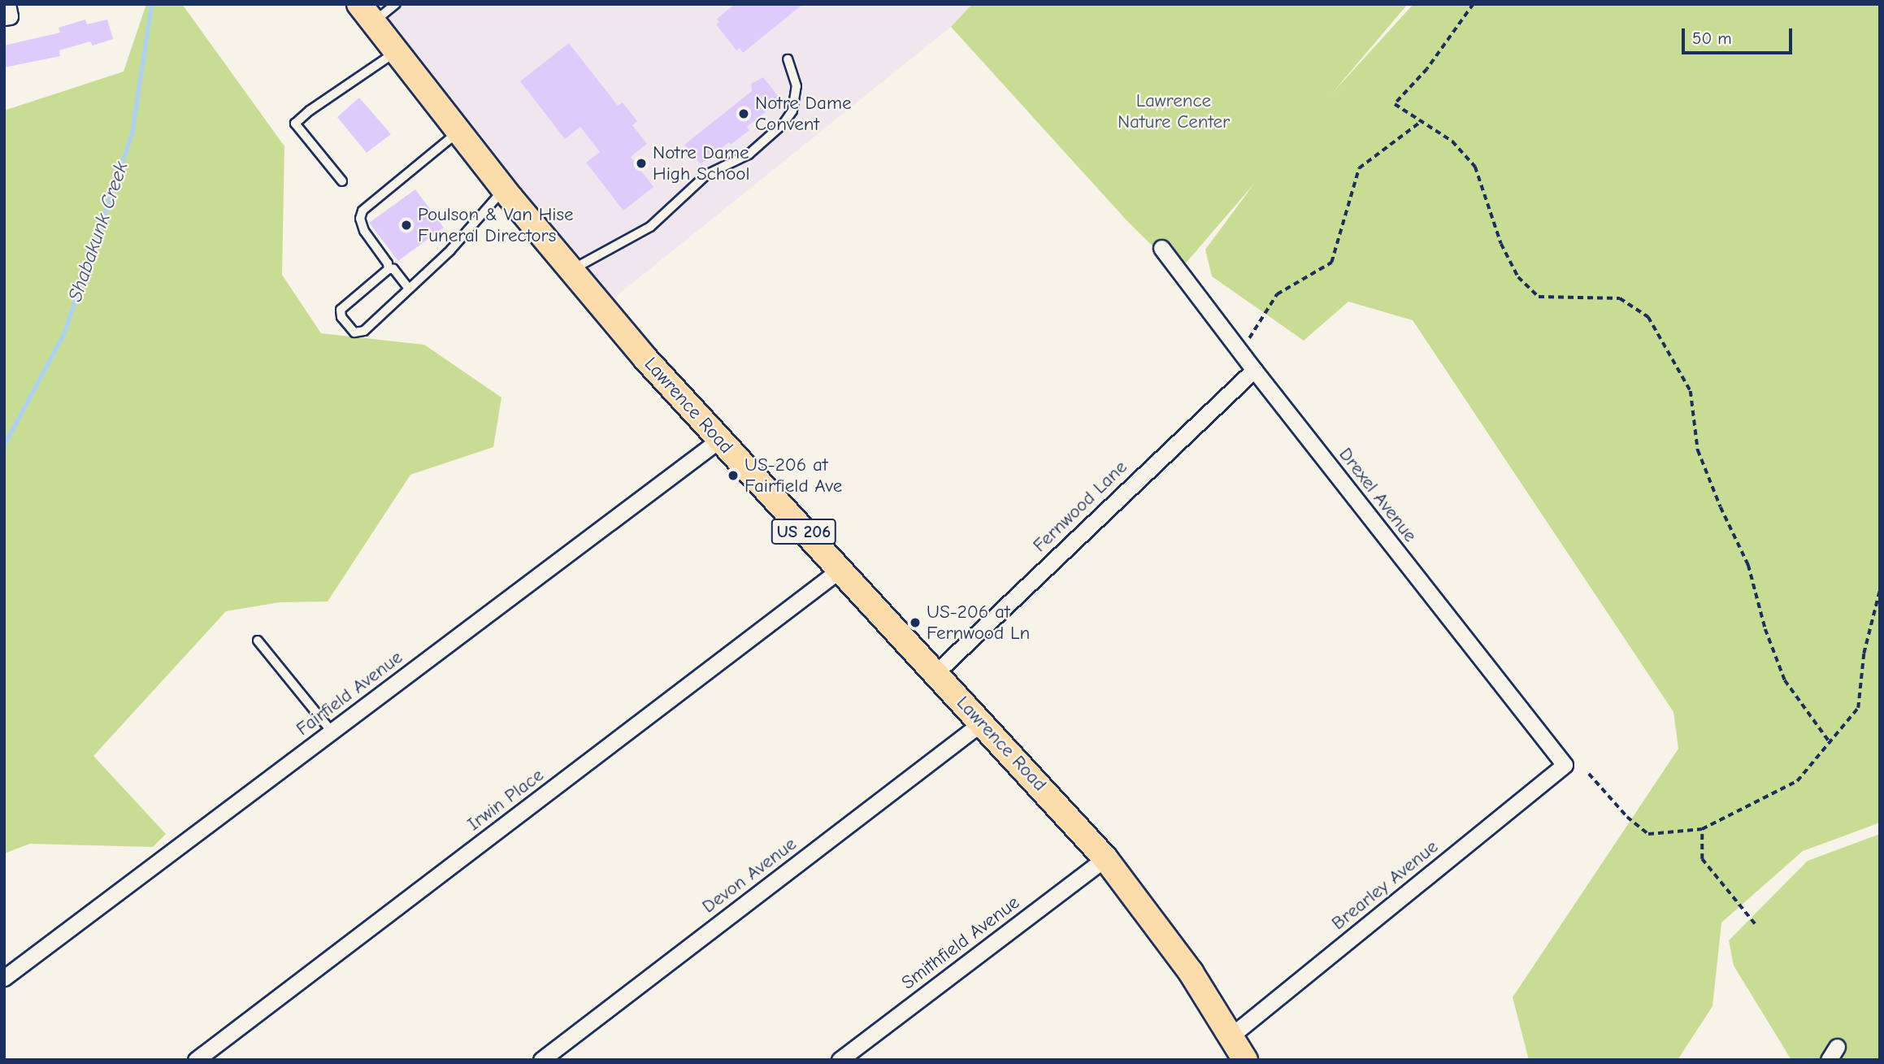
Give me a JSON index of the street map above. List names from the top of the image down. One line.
{"streets":{"main road":["Lawrence Road","US 206"],"street":["Drexel Avenue","Fernwood Lane","Fairfield Avenue","Irwin Place","Devon Avenue","Brearley Avenue","Smithfield Avenue"]},"crossings":[["Lawrence Road","Fernwood Lane"],["Lawrence Road","Fairfield Avenue"],["Lawrence Road","Irwin Place"],["Lawrence Road","Devon Avenue"],["Lawrence Road","Brearley Avenue"],["Lawrence Road","Smithfield Avenue"],["Drexel Avenue","Fernwood Lane"],["Drexel Avenue","Brearley Avenue"]],"water":["Shabakunk Creek"],"parks":["Lawrence Nature Center"],"places":["Notre Dame Convent","Notre Dame High School","Poulson & Van Hise Funeral Directors","US-206 at Fairfield Ave","US-206 at Fernwood Ln"],"scale_bar":"50 m"}
